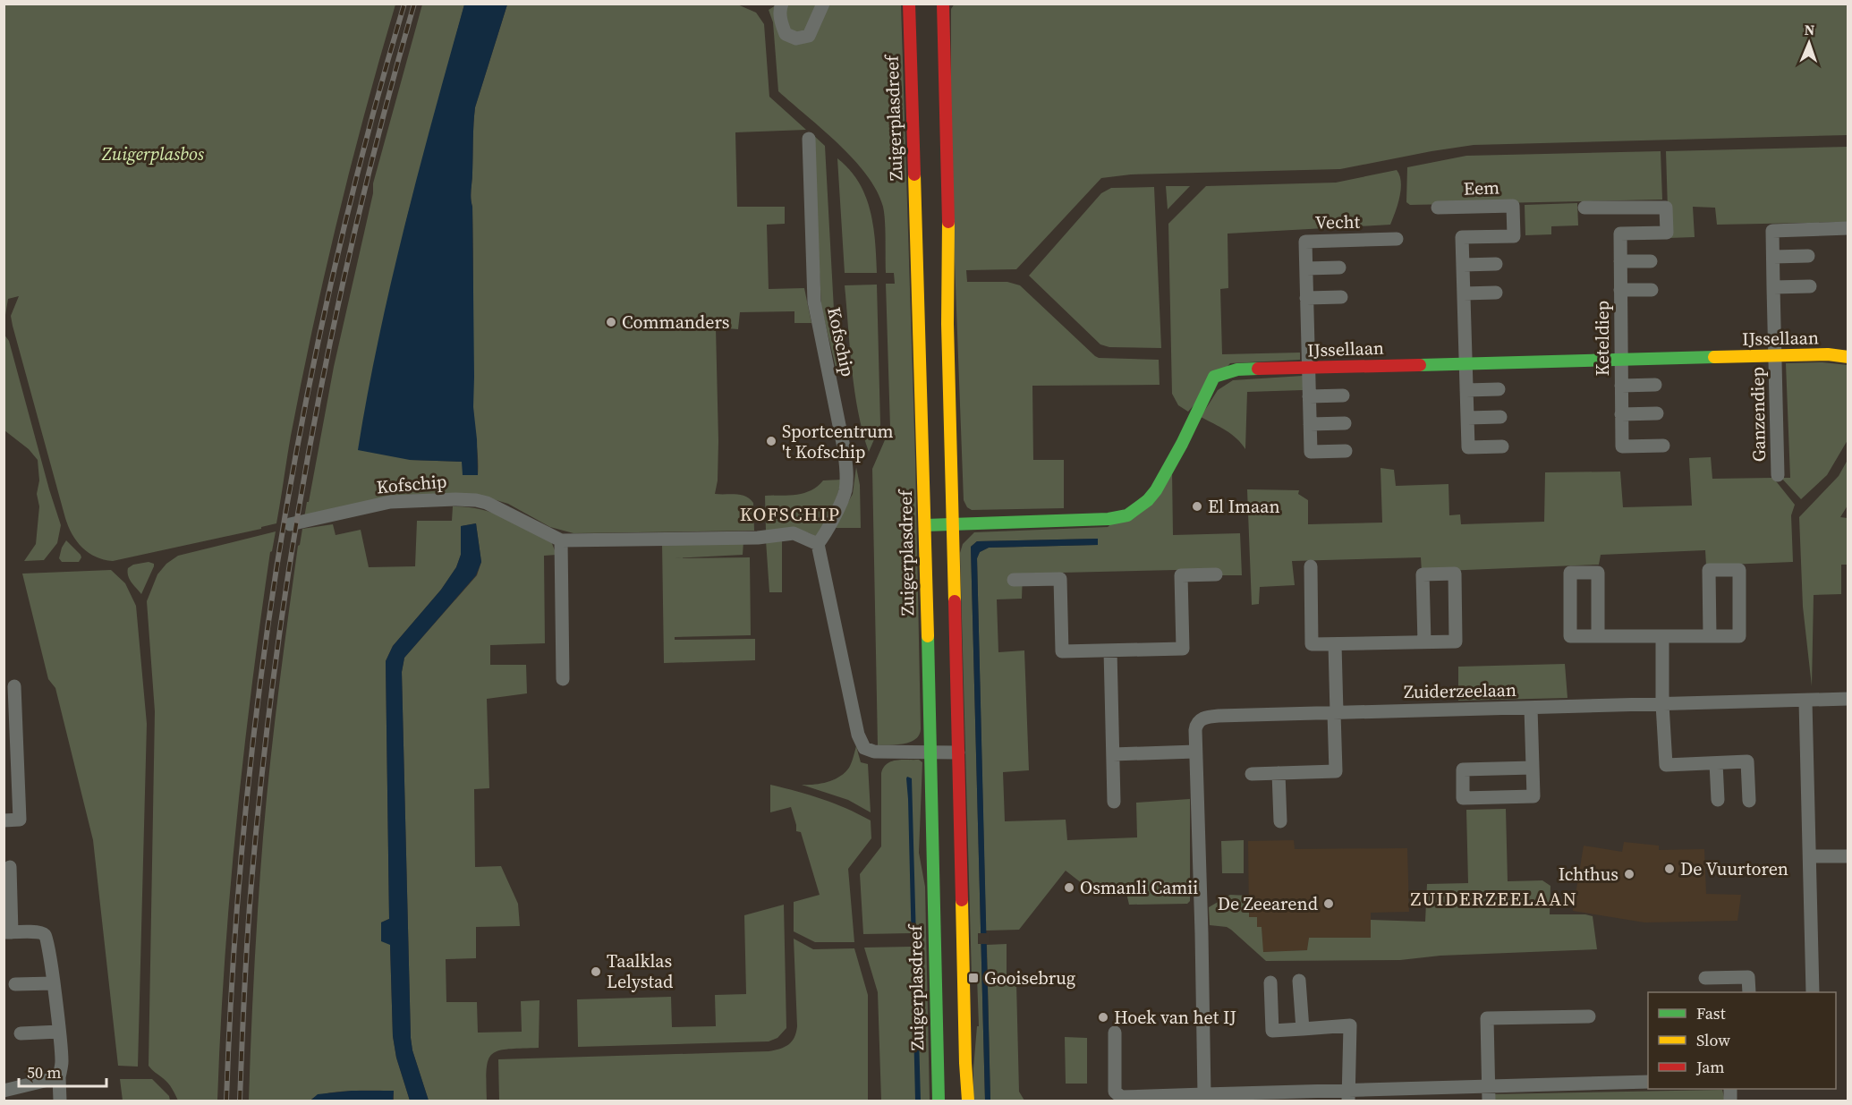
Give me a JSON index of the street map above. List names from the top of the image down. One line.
{"streets":{"main road":["Zuigerplasdreef","IJssellaan"],"street":["Eem","Vecht","Keteldiep","Kofschip","Ganzendiep","Zuiderzeelaan"]},"crossings":[["Zuigerplasdreef","IJssellaan"],["Eem","IJssellaan"],["Vecht","IJssellaan"],["Keteldiep","IJssellaan"],["IJssellaan","Ganzendiep"]],"districts":["KOFSCHIP","ZUIDERZEELAAN"],"parks":["Zuigerplasbos"],"places":{"other":["Commanders","Sportcentrum 't Kofschip","El Imaan","De Vuurtoren","Ichthus","Osmanli Camii","De Zeearend","Taalklas Lelystad","Hoek van het IJ"],"transit":["Gooisebrug"]},"legend":["Fast","Slow","Jam"],"scale_bar":"50 m","north":"top"}
